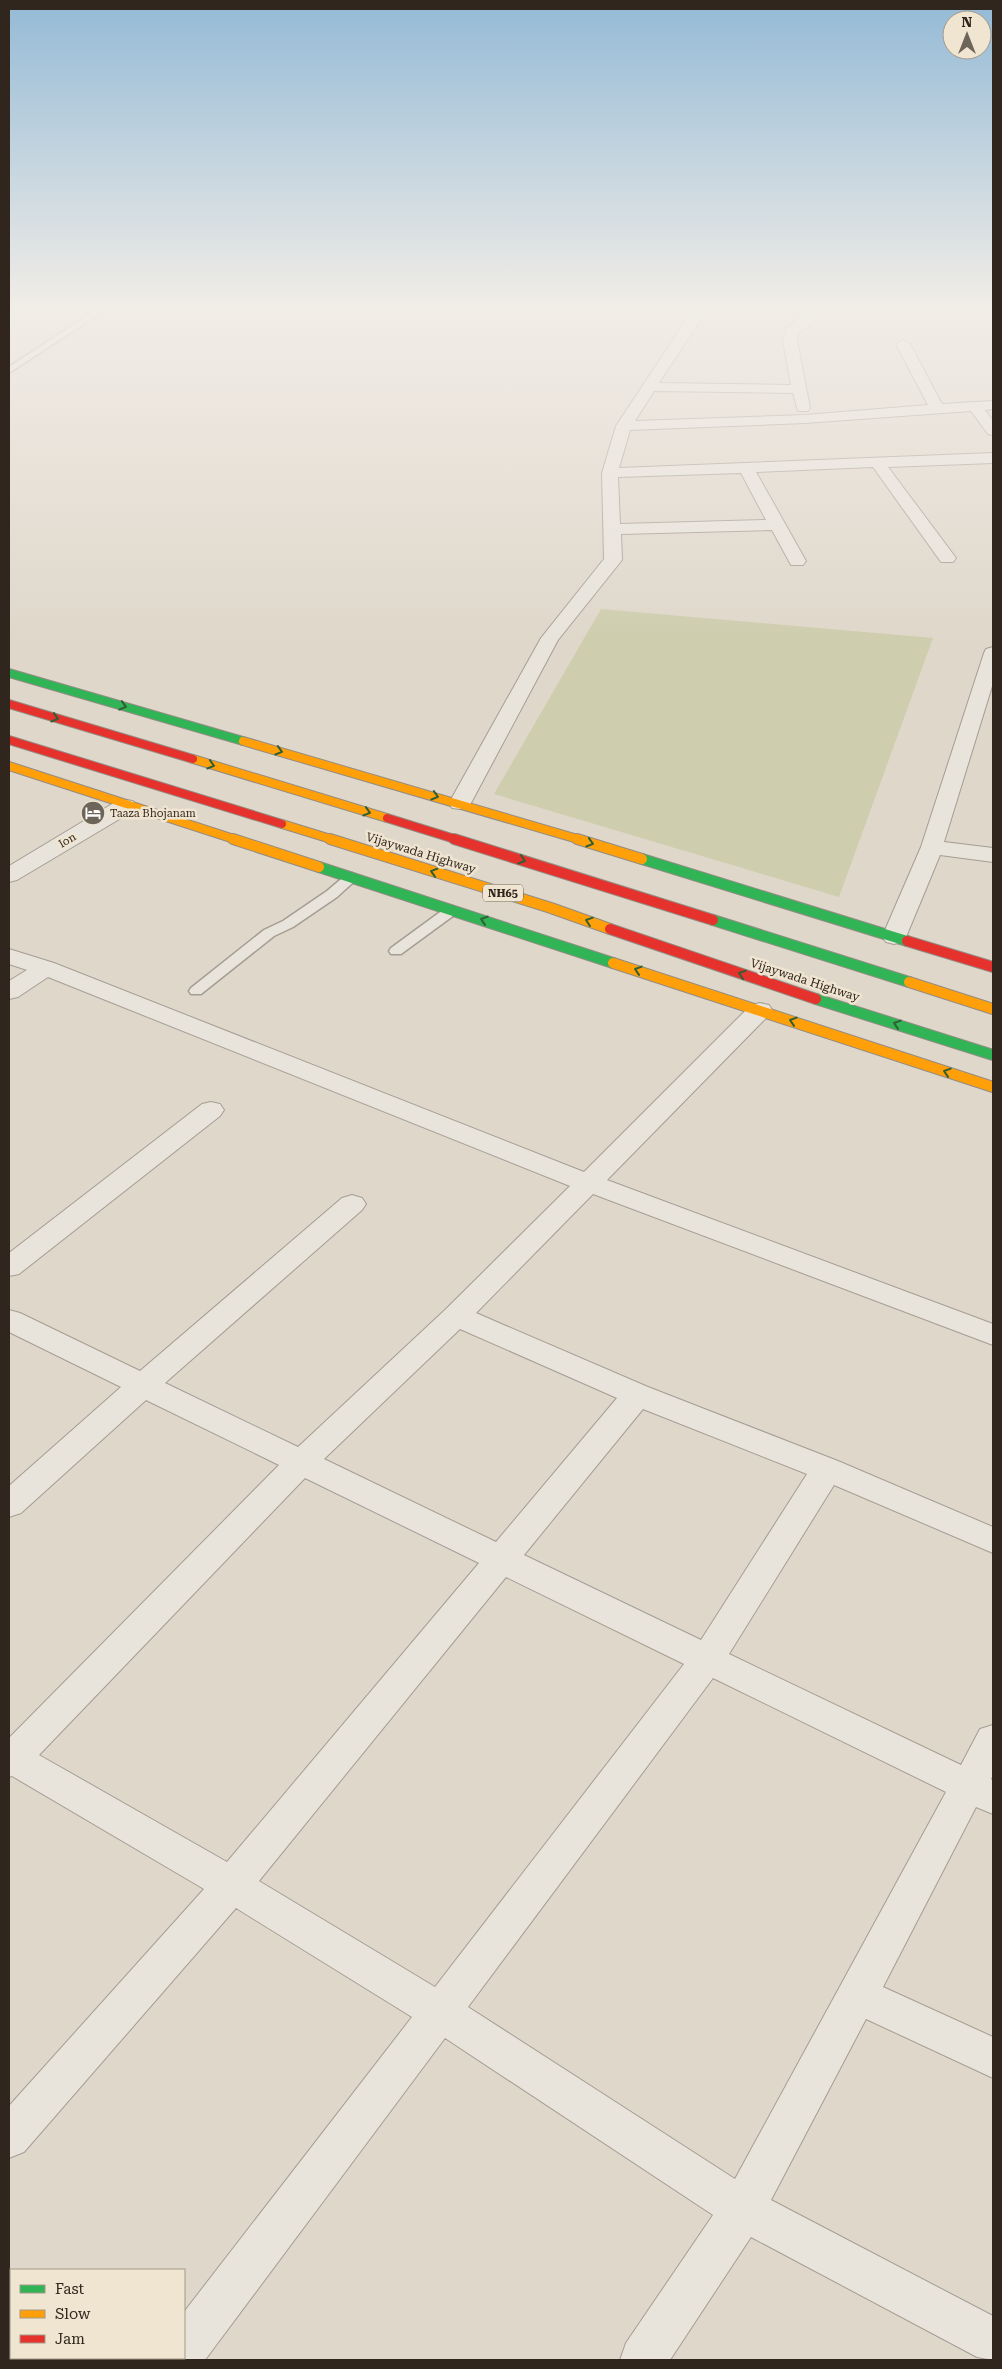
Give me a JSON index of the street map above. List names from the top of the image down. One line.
{"streets":{"main road":["Vijaywada Highway","NH65"],"street":["Ion"]},"places":{"hotel":["Taaza Bhojanam"]},"legend":["Fast","Slow","Jam"],"north":"top"}
